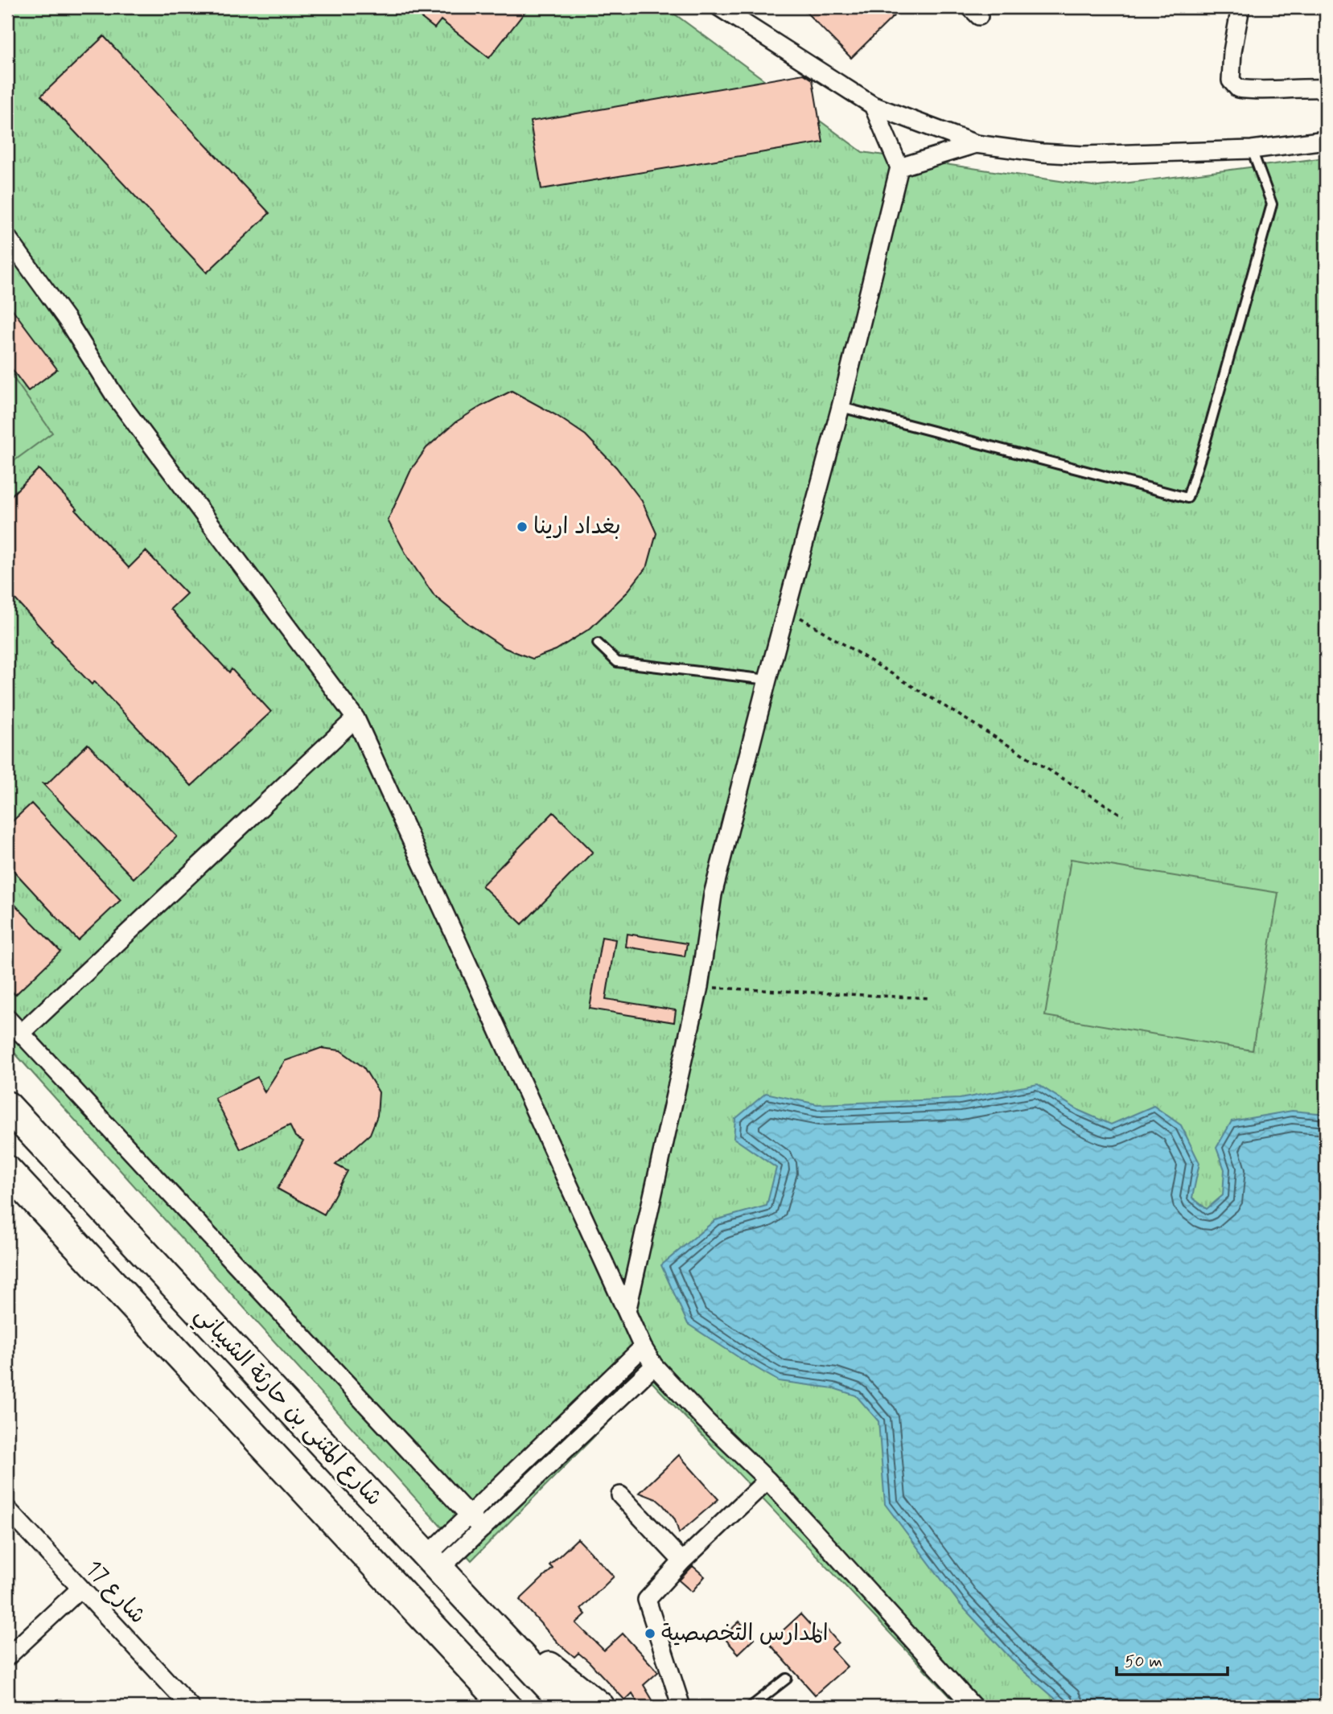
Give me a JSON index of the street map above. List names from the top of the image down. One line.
{"streets":{"main road":["شارع المثنى بن حارثة الشيباني"],"street":["شارع 17"]},"places":["بغداد ارينا","المدارس التخصصية"],"scale_bar":"50 m"}
